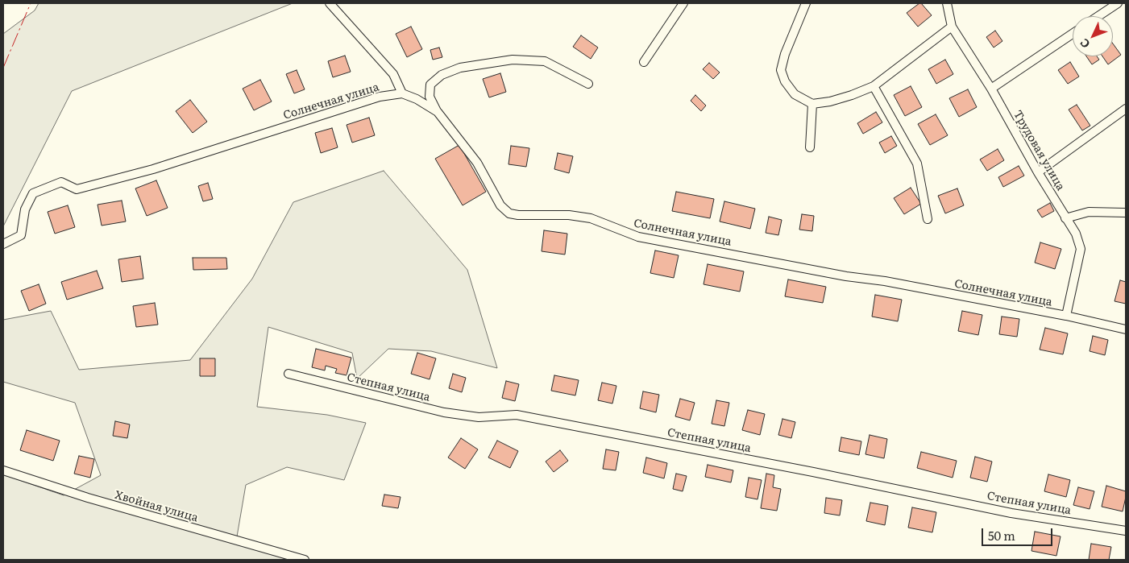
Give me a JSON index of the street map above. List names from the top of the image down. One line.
{"streets":{"street":["Солнечная улица","Трудовая улица","Степная улица","Хвойная улица"]},"crossings":[["Солнечная улица","Трудовая улица"]],"scale_bar":"50 m","north":"bottom left"}
